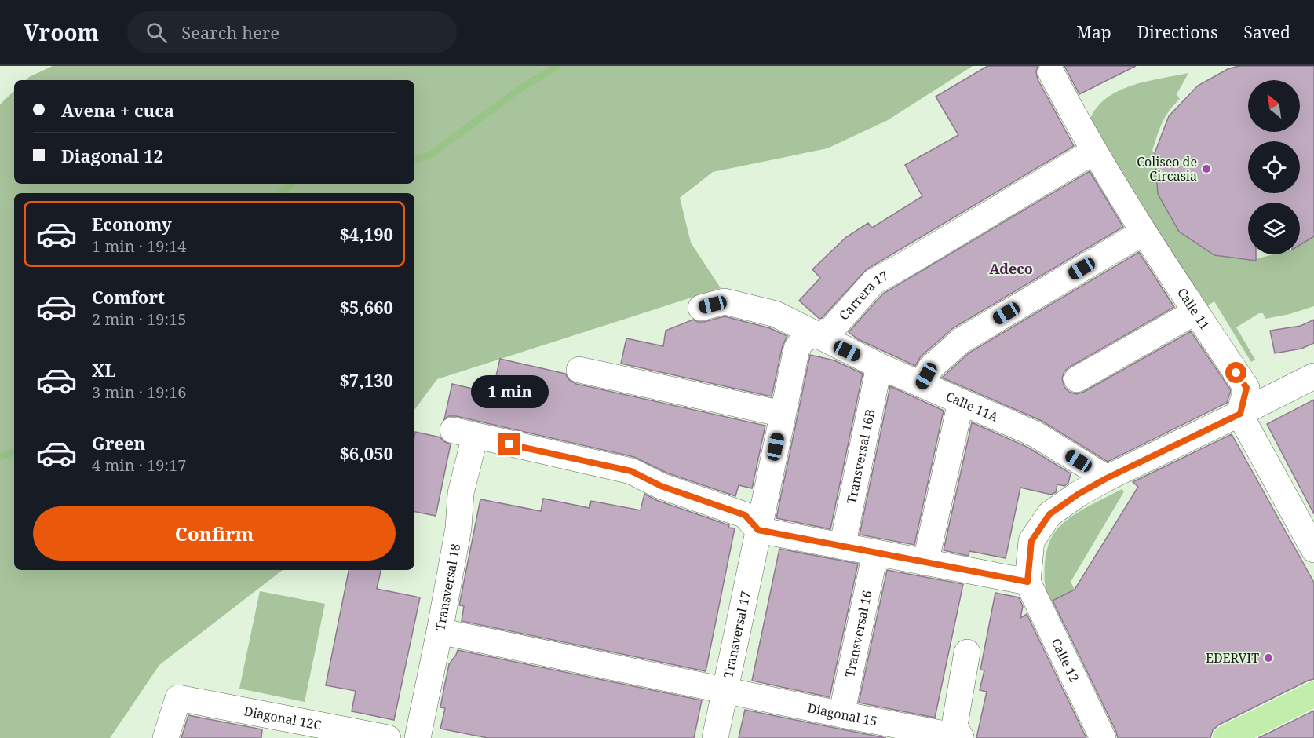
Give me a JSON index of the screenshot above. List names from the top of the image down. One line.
{"streets":{"street":["Carrera 17","Calle 11","Calle 11A","Transversal 16B","Transversal 18","Transversal 17","Transversal 16","Calle 12","Diagonal 15","Diagonal 12C"]},"crossings":[["Carrera 17","Calle 11"],["Carrera 17","Calle 11A"],["Carrera 17","Transversal 18"],["Carrera 17","Transversal 17"],["Calle 11A","Transversal 16B"],["Transversal 18","Transversal 17"],["Transversal 18","Diagonal 15"],["Transversal 17","Diagonal 15"],["Transversal 16","Diagonal 15"]],"districts":["Adeco"],"places":["Coliseo de Circasia","EDERVIT"],"north":"top left","page":{"header":"Vroom","search":"Search here","nav":["Map","Directions","Saved"],"banner":["Avena + cuca","Diagonal 12"],"list":[{"name":"Economy","note":"1 min · 19:14","value":"$4,190"},{"name":"Comfort","note":"2 min · 19:15","value":"$5,660"},{"name":"XL","note":"3 min · 19:16","value":"$7,130"},{"name":"Green","note":"4 min · 19:17","value":"$6,050"}],"bubble":"1 min","buttons":"Confirm"}}
